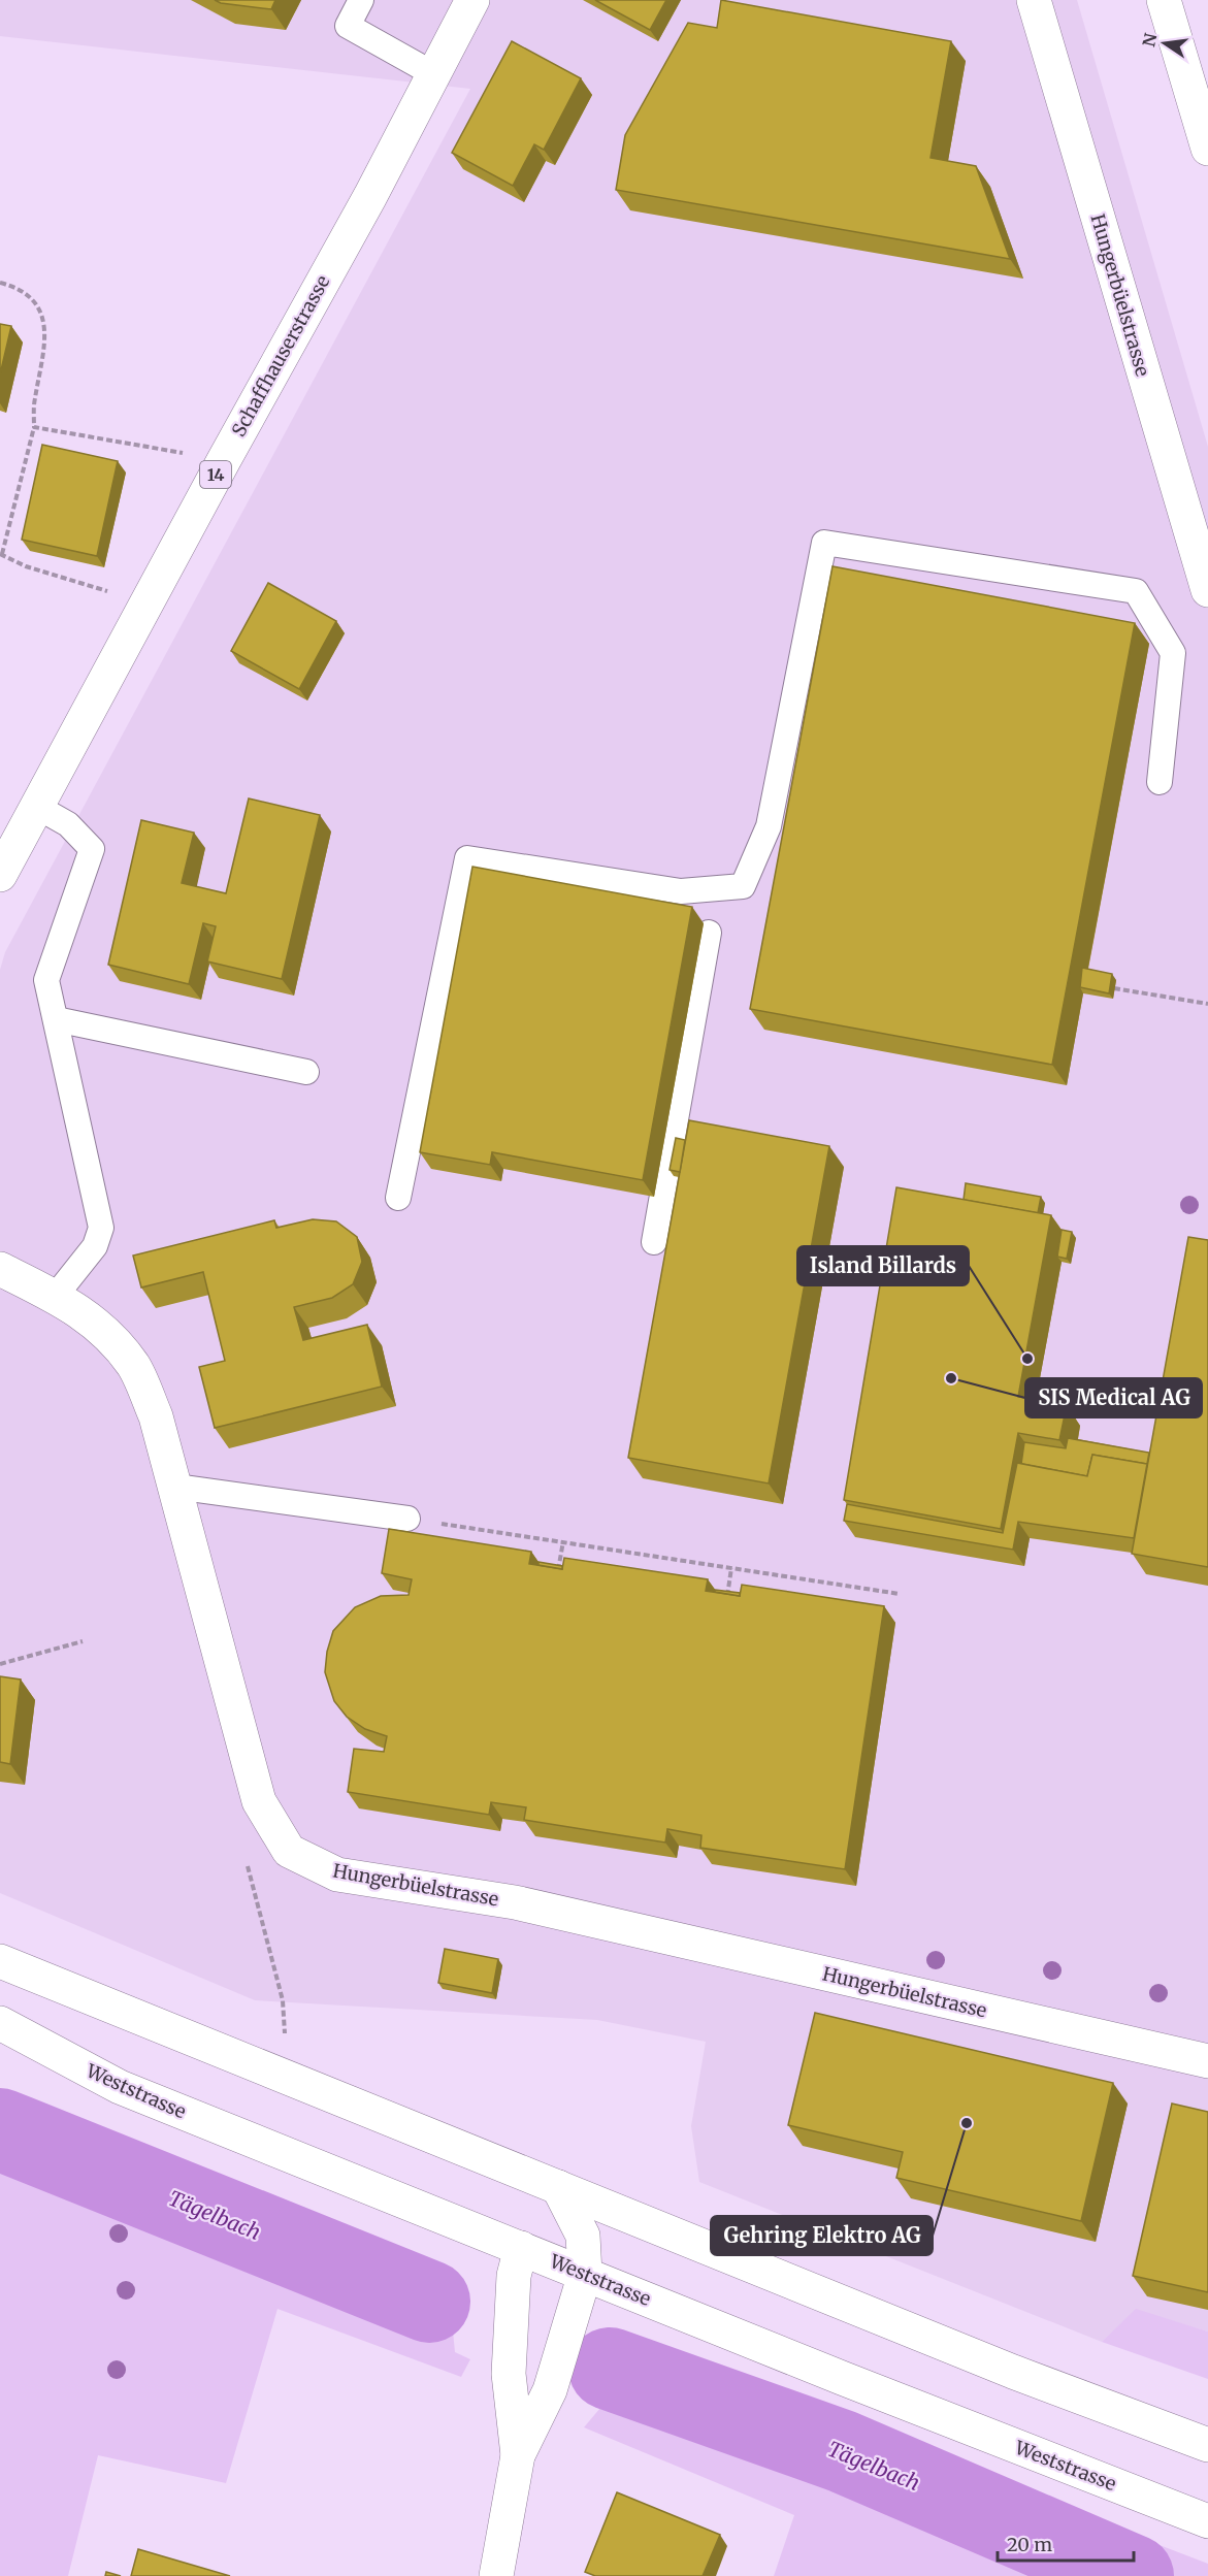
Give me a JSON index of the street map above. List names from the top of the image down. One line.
{"streets":{"main road":["Hungerbüelstrasse","Schaffhauserstrasse","14","Weststrasse"]},"water":["Tägelbach"],"places":["Island Billards","SIS Medical AG","Gehring Elektro AG"],"scale_bar":"20 m","north":"left"}
